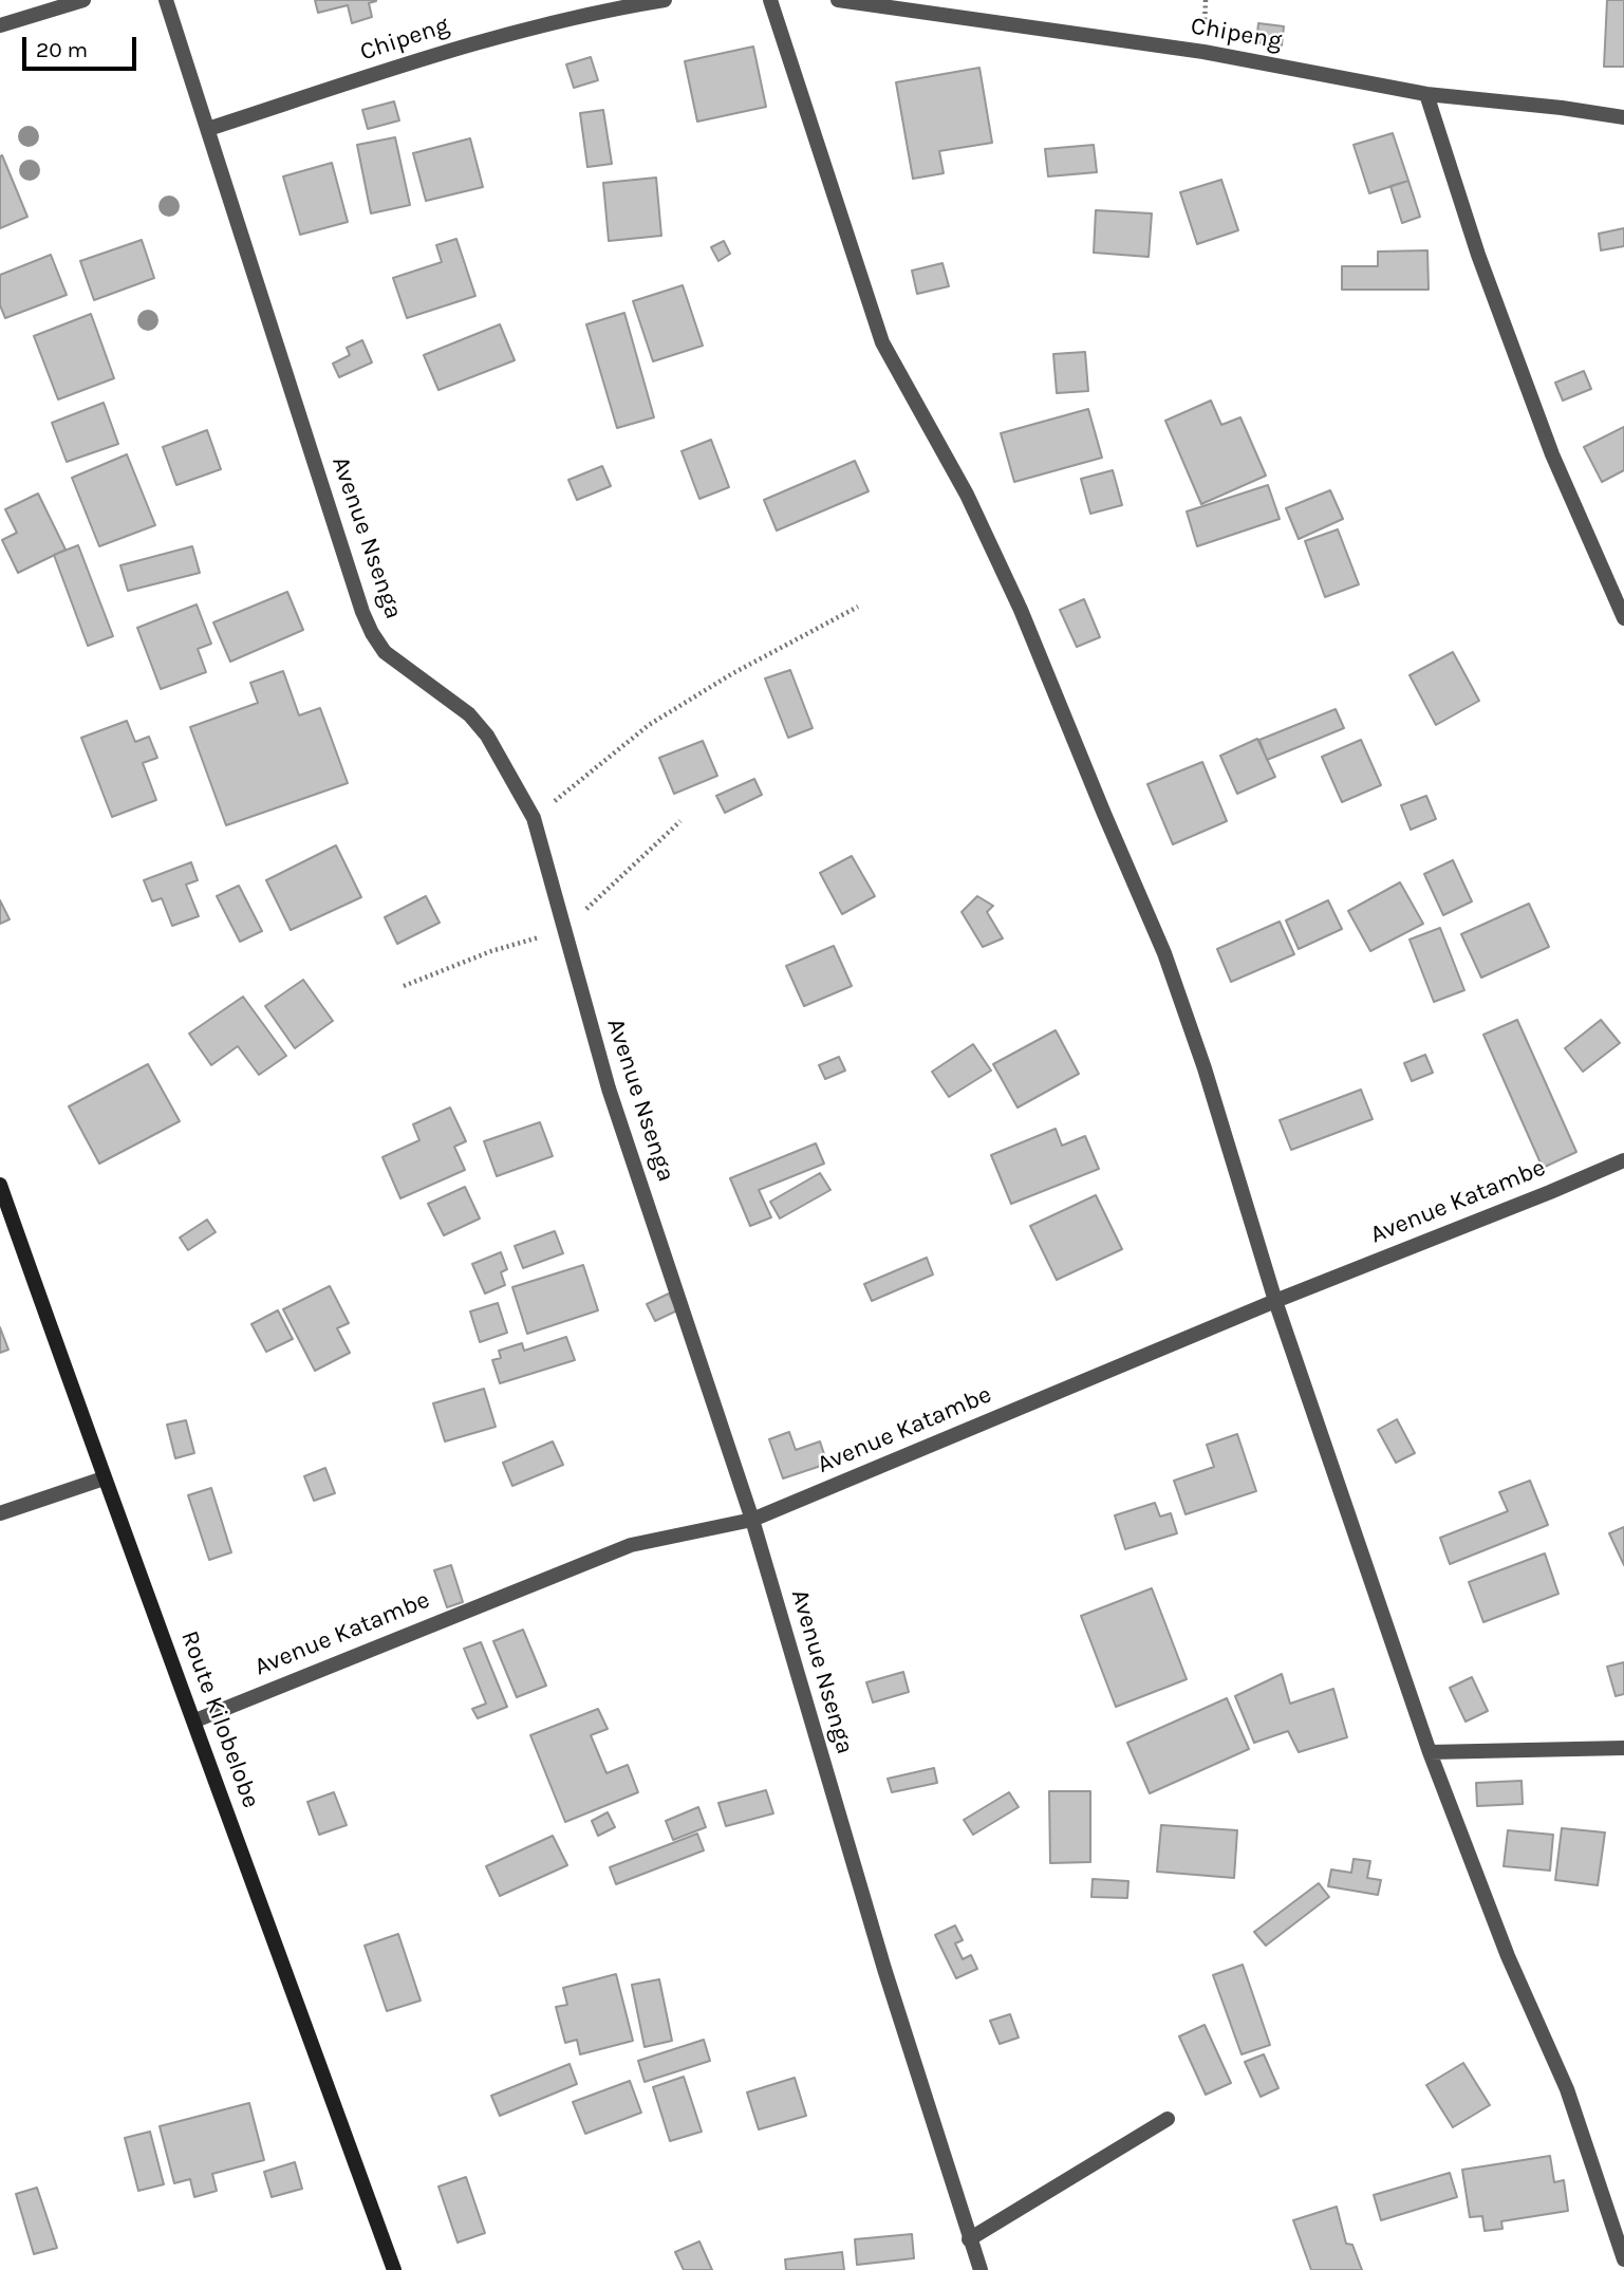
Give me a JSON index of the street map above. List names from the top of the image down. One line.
{"streets":{"street":["Chipeng","Avenue Nsenga","Avenue Katambe","Route Kilobelobe"]},"crossings":[["Chipeng","Avenue Nsenga"],["Avenue Nsenga","Avenue Katambe"],["Avenue Katambe","Route Kilobelobe"]],"scale_bar":"20 m"}
